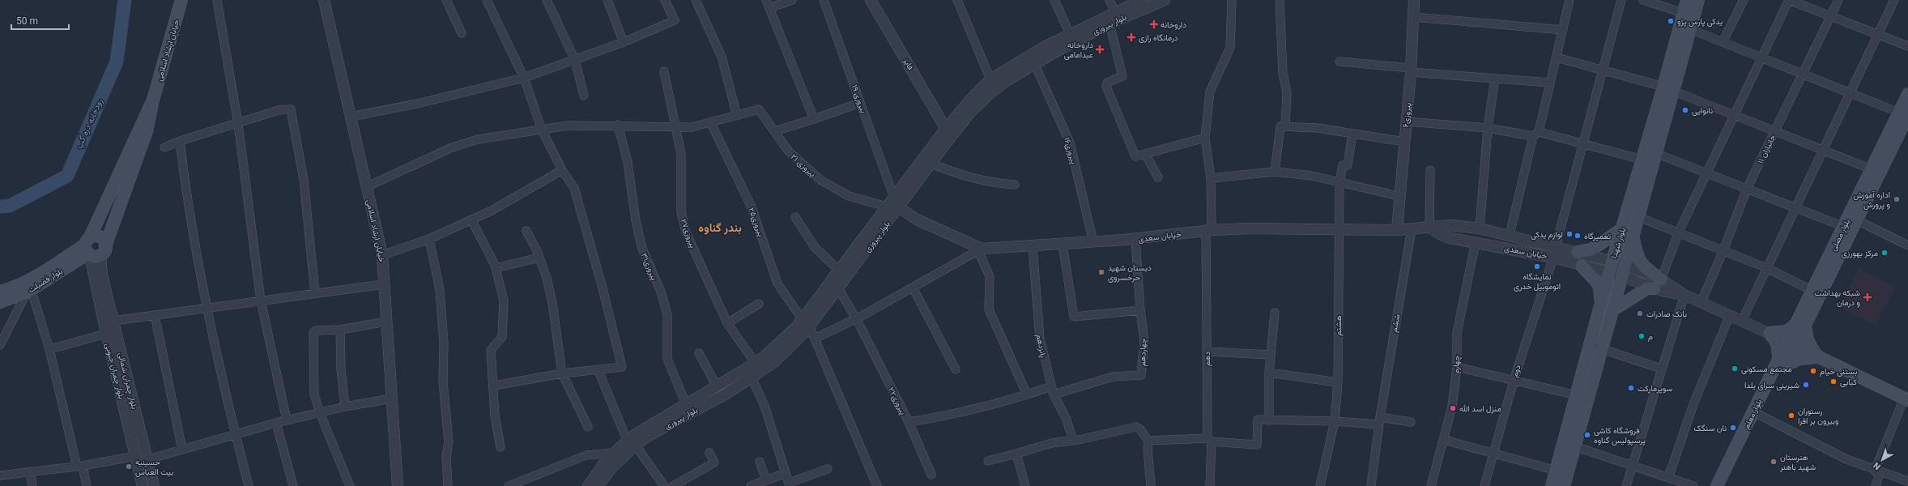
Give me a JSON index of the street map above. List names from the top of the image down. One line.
{"streets":{"main road":["خیابان ارشاد اسلامی","بلوار مصلی","بلوار شهدا","بلوار فضیلت","بلوار معلم"],"street":["بلوار پیروزی","فایز","پیروزی ۱۹","پیروزی۶","جانبازان ۱۱","پیروزی۱۶","پیروزی ۲۱","پیروزی۲۵","پیروزی۲۷","خیابان سعدی","پیروزی۳۱","ششم","هشتم","پانزدهم","چهاردهم","دهم","چهارم","بلوار چمران جنوبی","دوم","بلوار چمران شمالی","پیروزی۲۲"]},"crossings":[["بلوار پیروزی","فایز"],["بلوار پیروزی","پیروزی ۱۹"],["بلوار پیروزی","پیروزی۱۶"],["بلوار پیروزی","پیروزی ۲۱"],["بلوار پیروزی","پیروزی۲۵"],["بلوار پیروزی","پیروزی۲۷"],["بلوار پیروزی","خیابان سعدی"],["بلوار پیروزی","پیروزی۳۱"],["بلوار پیروزی","پیروزی۲۲"],["پیروزی۶","خیابان سعدی"],["جانبازان ۱۱","خیابان سعدی"],["پیروزی۱۶","خیابان سعدی"],["بلوار مصلی","خیابان سعدی"],["بلوار مصلی","بلوار معلم"],["خیابان سعدی","بلوار شهدا"],["خیابان سعدی","ششم"],["خیابان سعدی","هشتم"],["خیابان سعدی","پانزدهم"],["خیابان سعدی","چهاردهم"],["خیابان سعدی","دهم"],["خیابان سعدی","چهارم"],["خیابان سعدی","دوم"],["خیابان سعدی","بلوار معلم"],["بلوار فضیلت","بلوار چمران جنوبی"],["بلوار فضیلت","بلوار چمران شمالی"],["پانزدهم","چهاردهم"],["پانزدهم","پیروزی۲۲"],["چهاردهم","پیروزی۲۲"],["بلوار چمران جنوبی","بلوار چمران شمالی"]],"districts":["بندر گناوه"],"water":["رودخانه دره گپ"],"places":{"other":["یدکی پارس پژو","نانوایی","اداره آموزش و پرورش","لوازم یدکی","تعمیرگاه","مرکز بهورزی","نمایشگاه اتوموبیل خدری","دبستان شهید حرخسروی","بانک صادرات","م","مجتمع مسکونی","بستنی خیام","کبابی","شیرینی سرای یلدا","سوپرمارکت","منزل اسد الله","رستوران وبیرون بر افرا","نان سنگک","فروشگاه کاشی پرسپولیس گناوه","هنرستان شهید باهنر","حسینیه بیت العباس"],"health":["داروخانه","درمانگاه رازی","داروخانه عبدامامی","شبکه بهداشت و درمان"]},"scale_bar":"50 m","north":"bottom left"}
